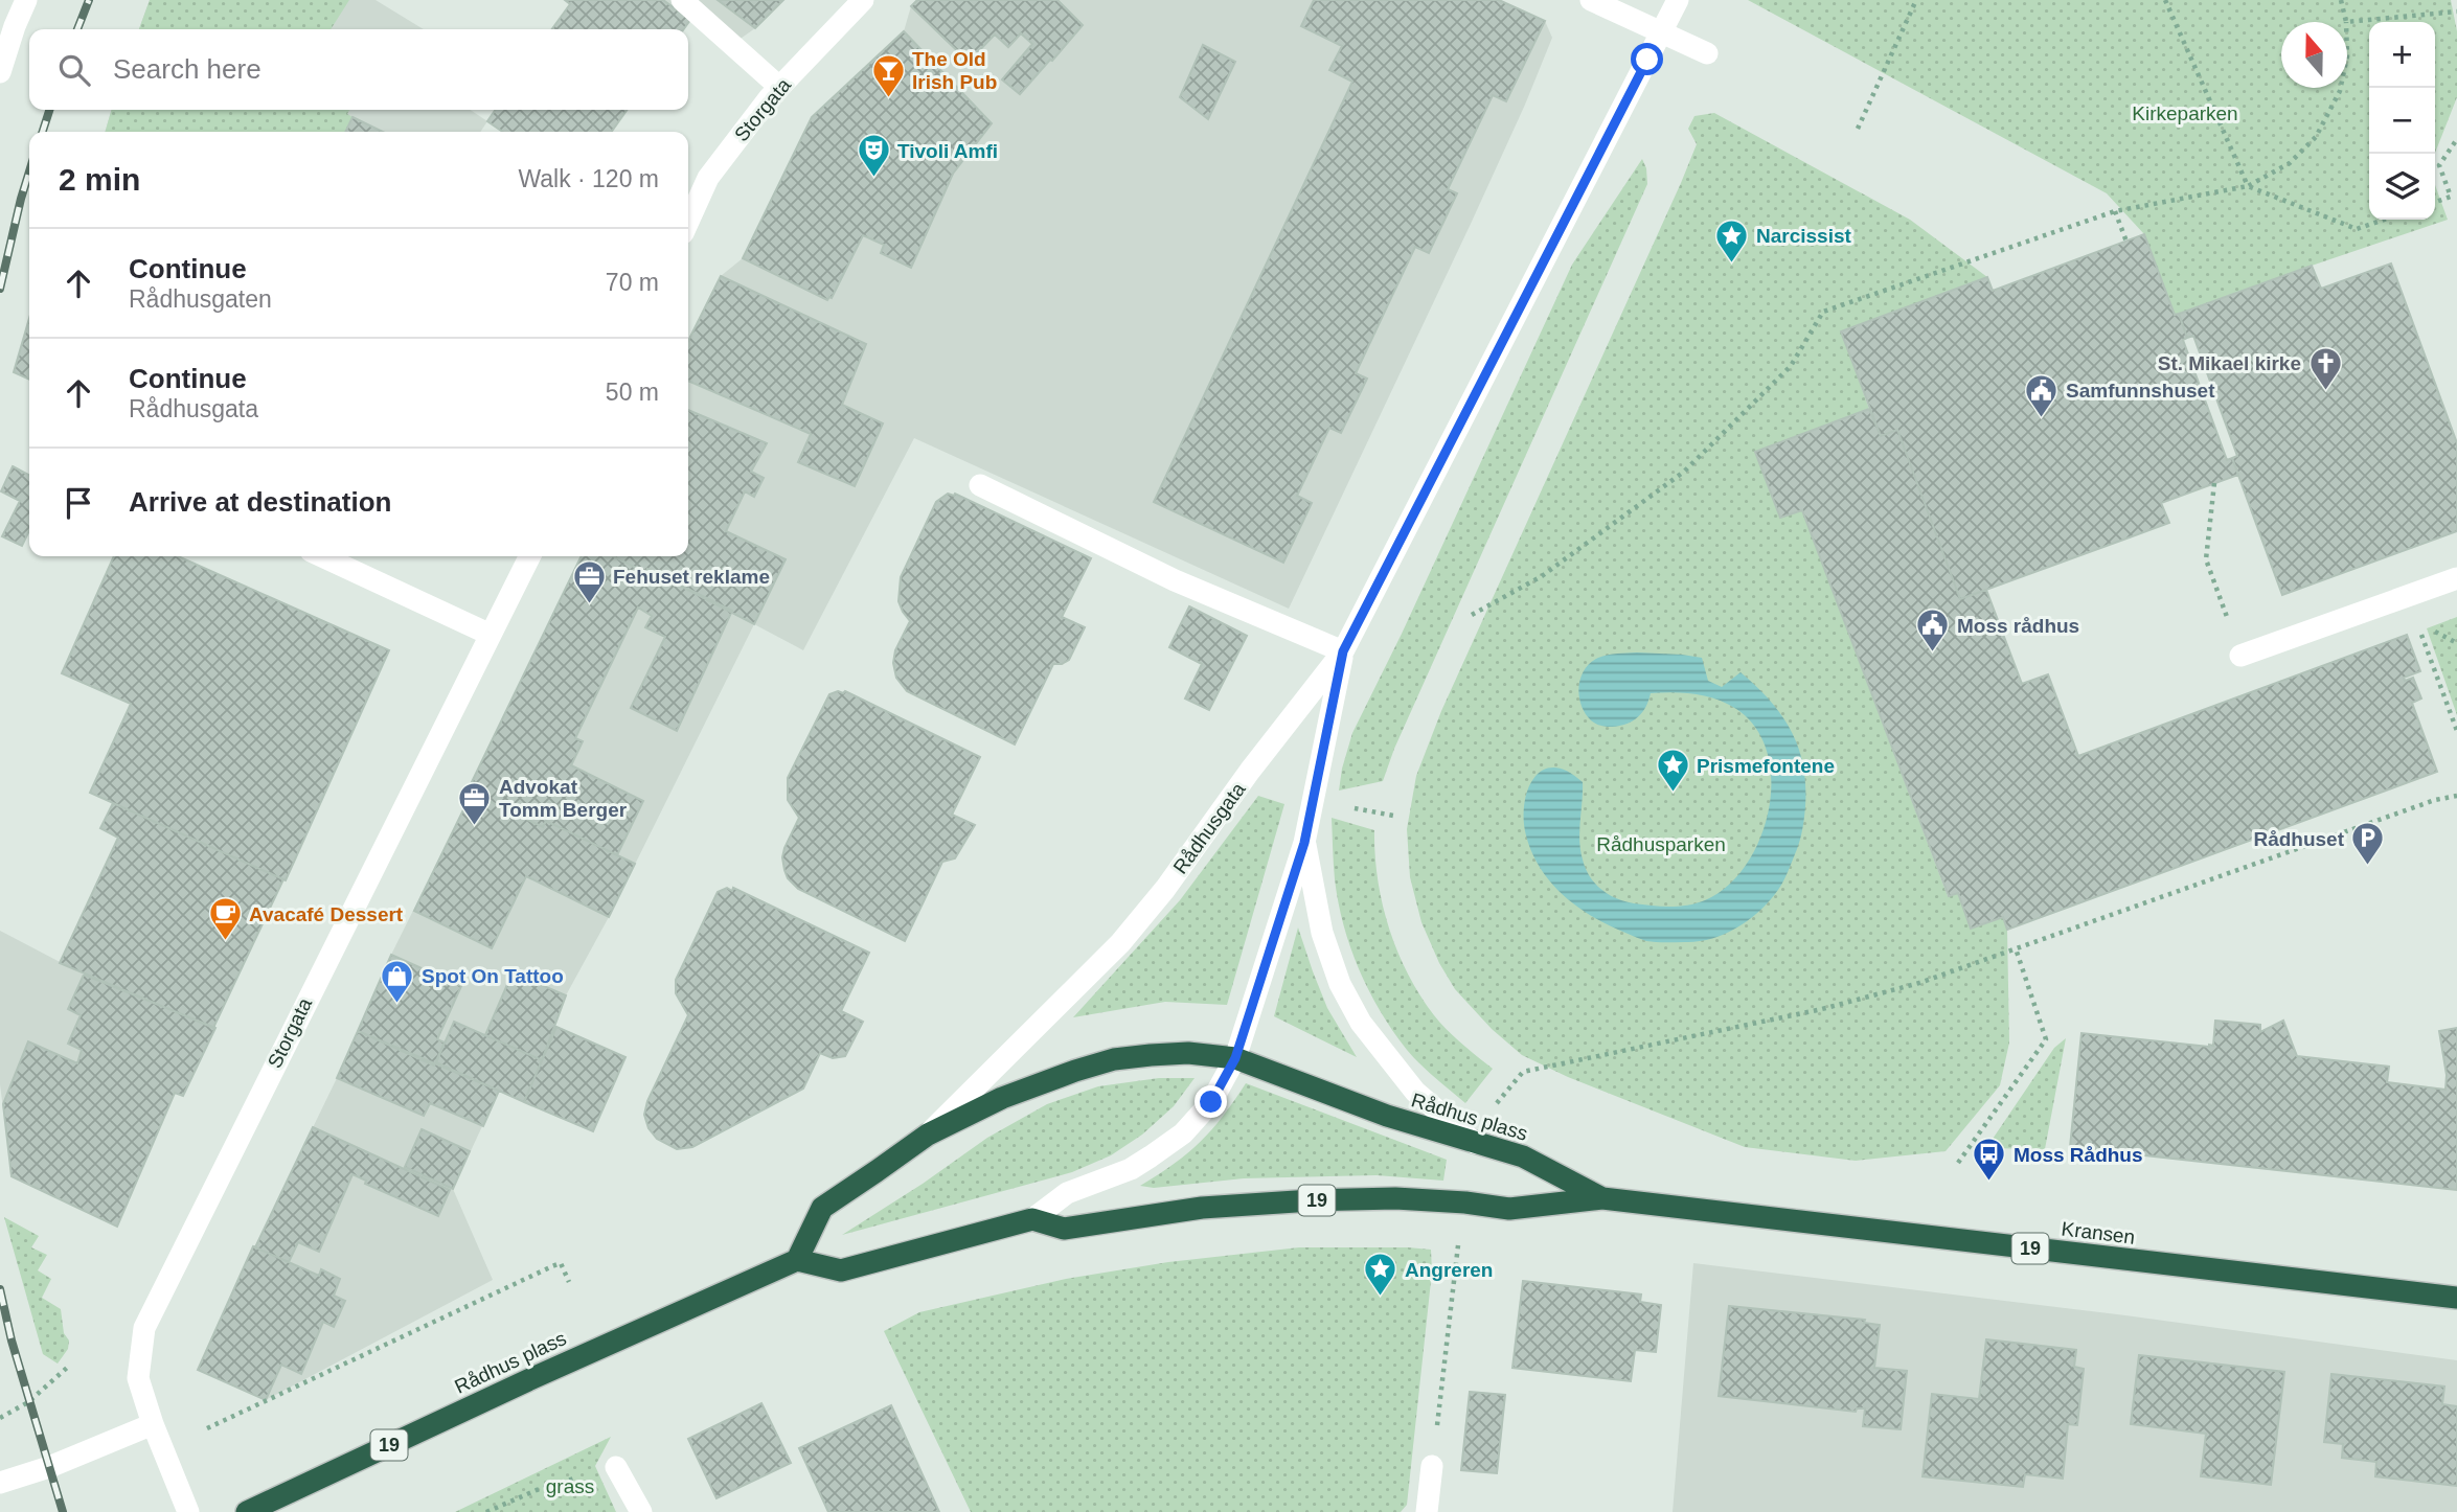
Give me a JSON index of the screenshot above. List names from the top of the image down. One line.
{"streets":{"highway":["Rådhus plass","19","Kransen"],"street":["Storgata","Rådhusgata"]},"crossings":[["Rådhusgata","Rådhus plass"],["Rådhus plass","19"],["Rådhus plass","Kransen"],["19","Kransen"]],"parks":["Kirkeparken","Rådhusparken","grass"],"places":{"bar":["The Old Irish Pub"],"theatre":["Tivoli Amfi"],"place":["Narcissist","Prismefontene","Angreren"],"church":["St. Mikael kirke"],"public building":["Samfunnshuset","Moss rådhus"],"office":["Fehuset reklame","Advokat Tomm Berger"],"parking":["Rådhuset"],"cafe":["Avacafé Dessert"],"shop":["Spot On Tattoo"],"bus stop":["Moss Rådhus"]},"north":"top","page":{"map_buttons":["+","−"],"search":"Search here","heading":["2 min","Walk · 120 m"],"list":[["Continue","Rådhusgaten","70 m"],["Continue","Rådhusgata","50 m"],"Arrive at destination"]}}
